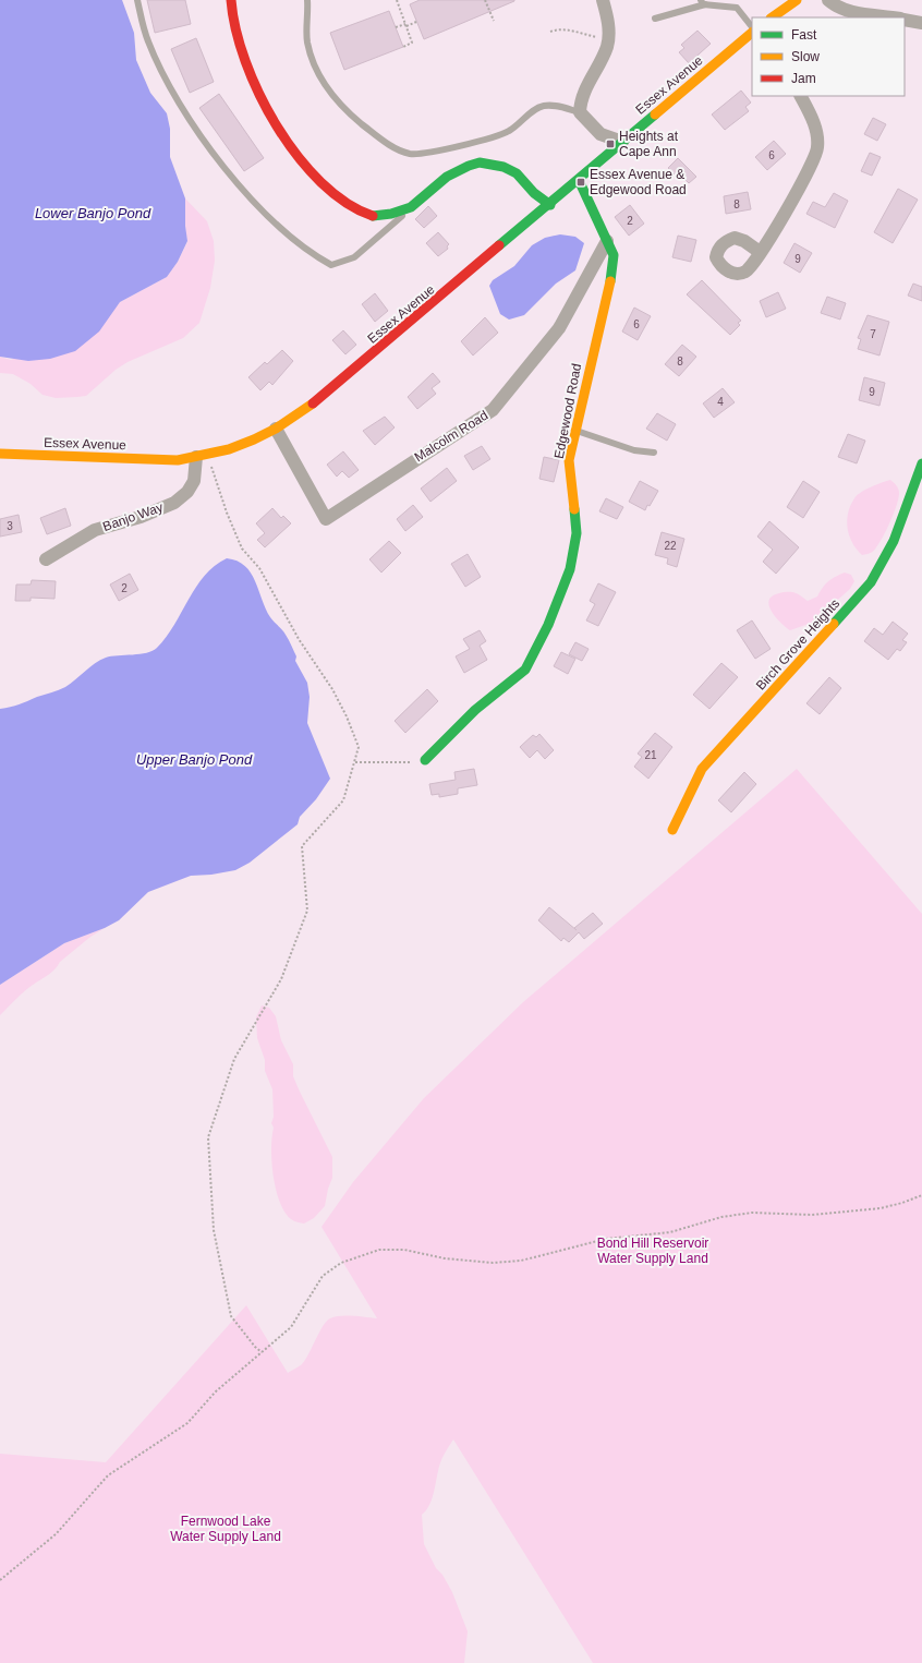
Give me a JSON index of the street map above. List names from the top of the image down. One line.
{"streets":{"street":["Essex Avenue","Edgewood Road","Malcolm Road","Banjo Way","Birch Grove Heights"]},"crossings":[["Essex Avenue","Edgewood Road"],["Essex Avenue","Malcolm Road"],["Essex Avenue","Banjo Way"],["Edgewood Road","Malcolm Road"]],"water":["Lower Banjo Pond","Upper Banjo Pond"],"parks":["Bond Hill Reservoir Water Supply Land","Fernwood Lake Water Supply Land"],"places":{"transit":["Heights at Cape Ann","Essex Avenue & Edgewood Road"]},"house_numbers":["6","8","2","9","6","7","8","9","4","3","22","2","21"],"legend":["Fast","Slow","Jam"]}
